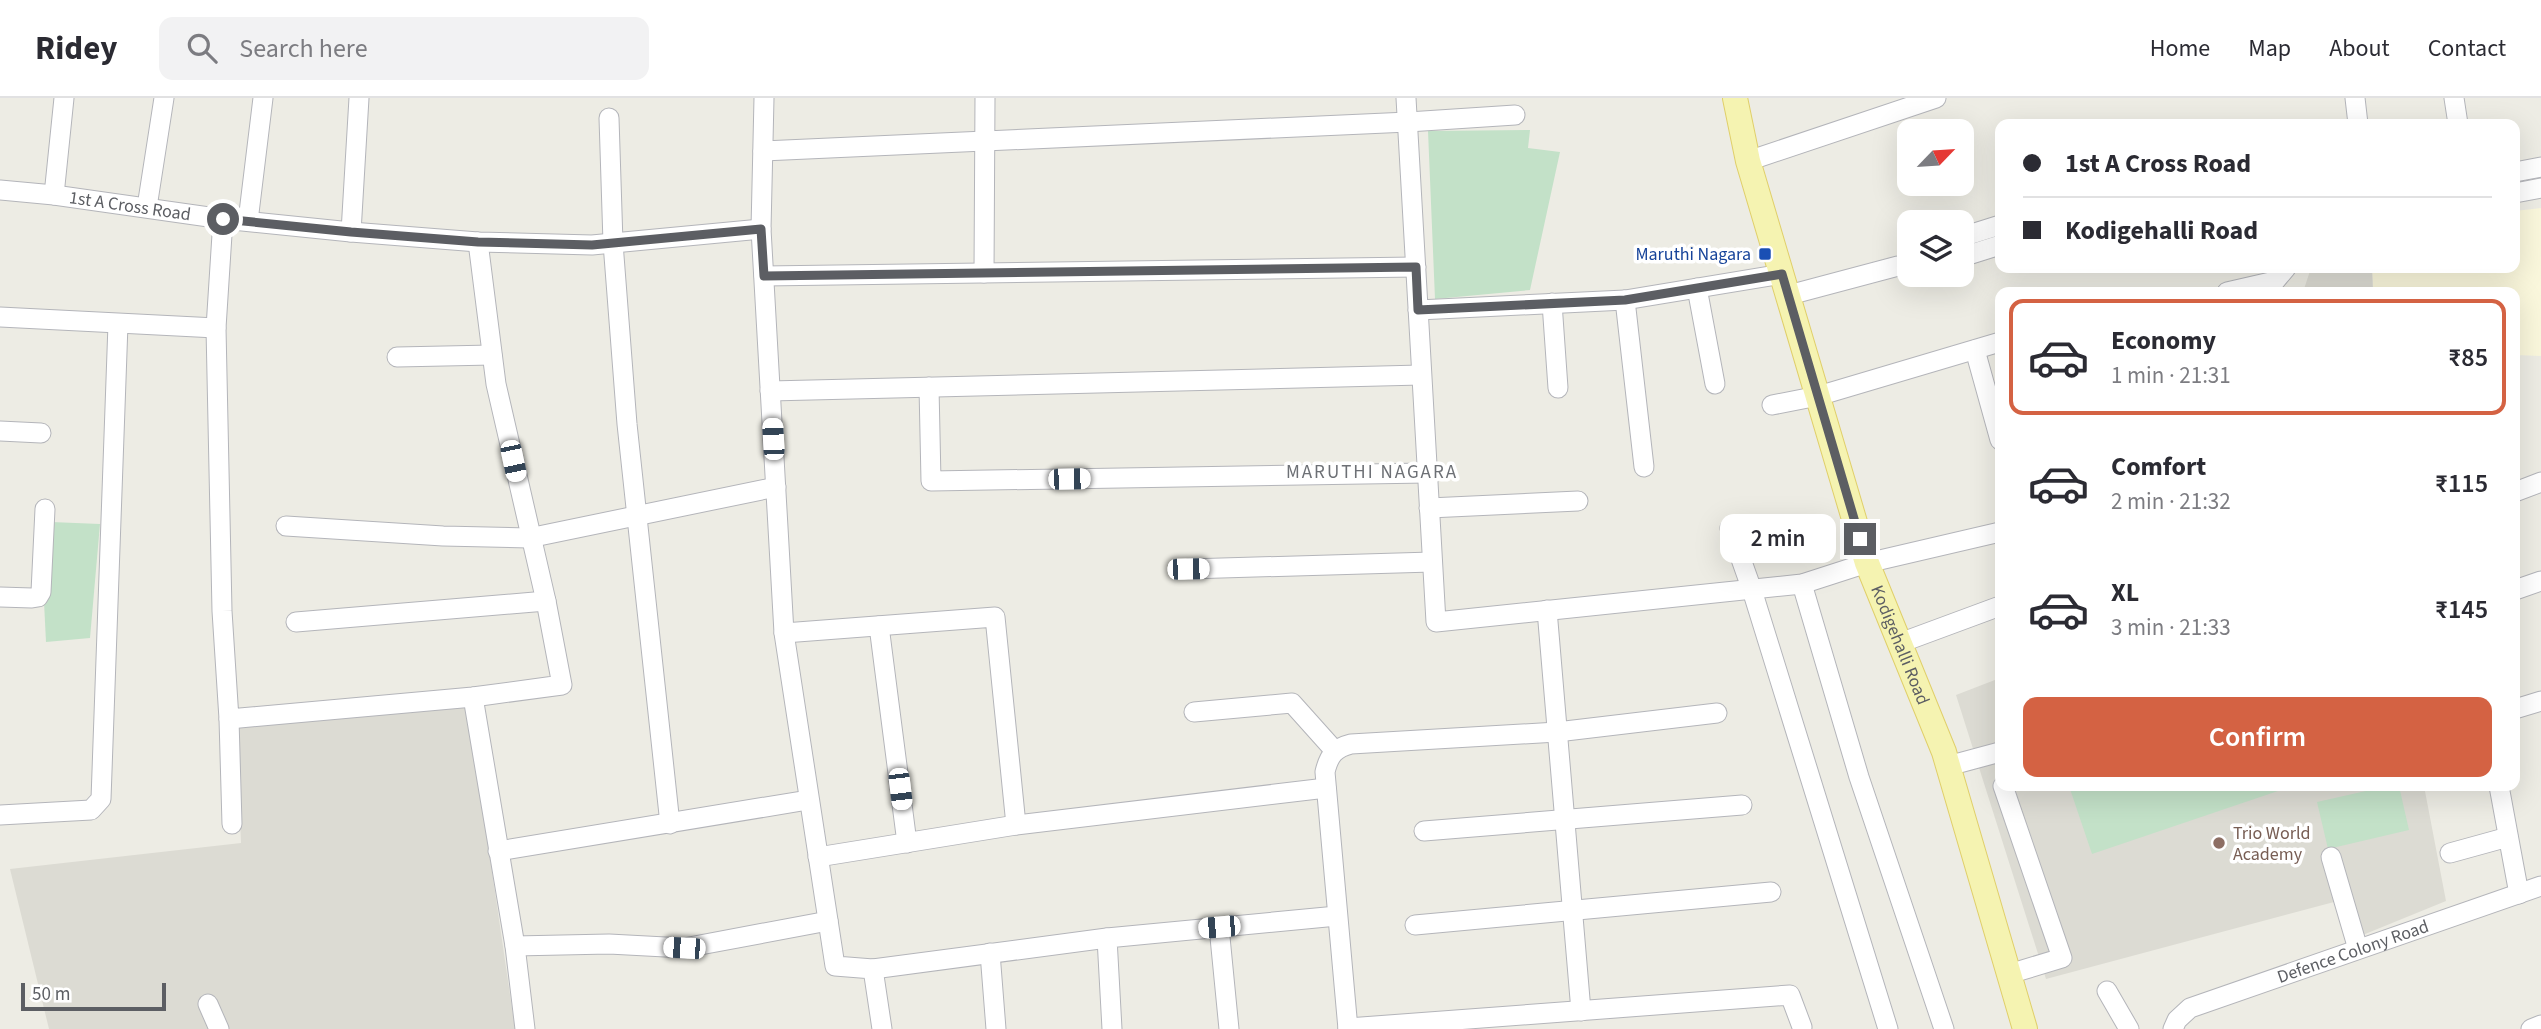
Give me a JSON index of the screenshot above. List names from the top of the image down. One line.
{"streets":{"main road":["Kodigehalli Road"],"street":["1st A Cross Road","Defence Colony Road"]},"districts":["MARUTHI NAGARA"],"places":{"transit":["Maruthi Nagara"],"other":["Trio World Academy"]},"scale_bar":"50 m","north":"top right","page":{"header":"Ridey","search":"Search here","nav":["Home","Map","About","Contact"],"banner":["1st A Cross Road","Kodigehalli Road"],"list":[{"name":"Economy","note":"1 min · 21:31","value":"₹85"},{"name":"Comfort","note":"2 min · 21:32","value":"₹115"},{"name":"XL","note":"3 min · 21:33","value":"₹145"}],"bubble":"2 min","buttons":"Confirm","scale":"50 m"}}
